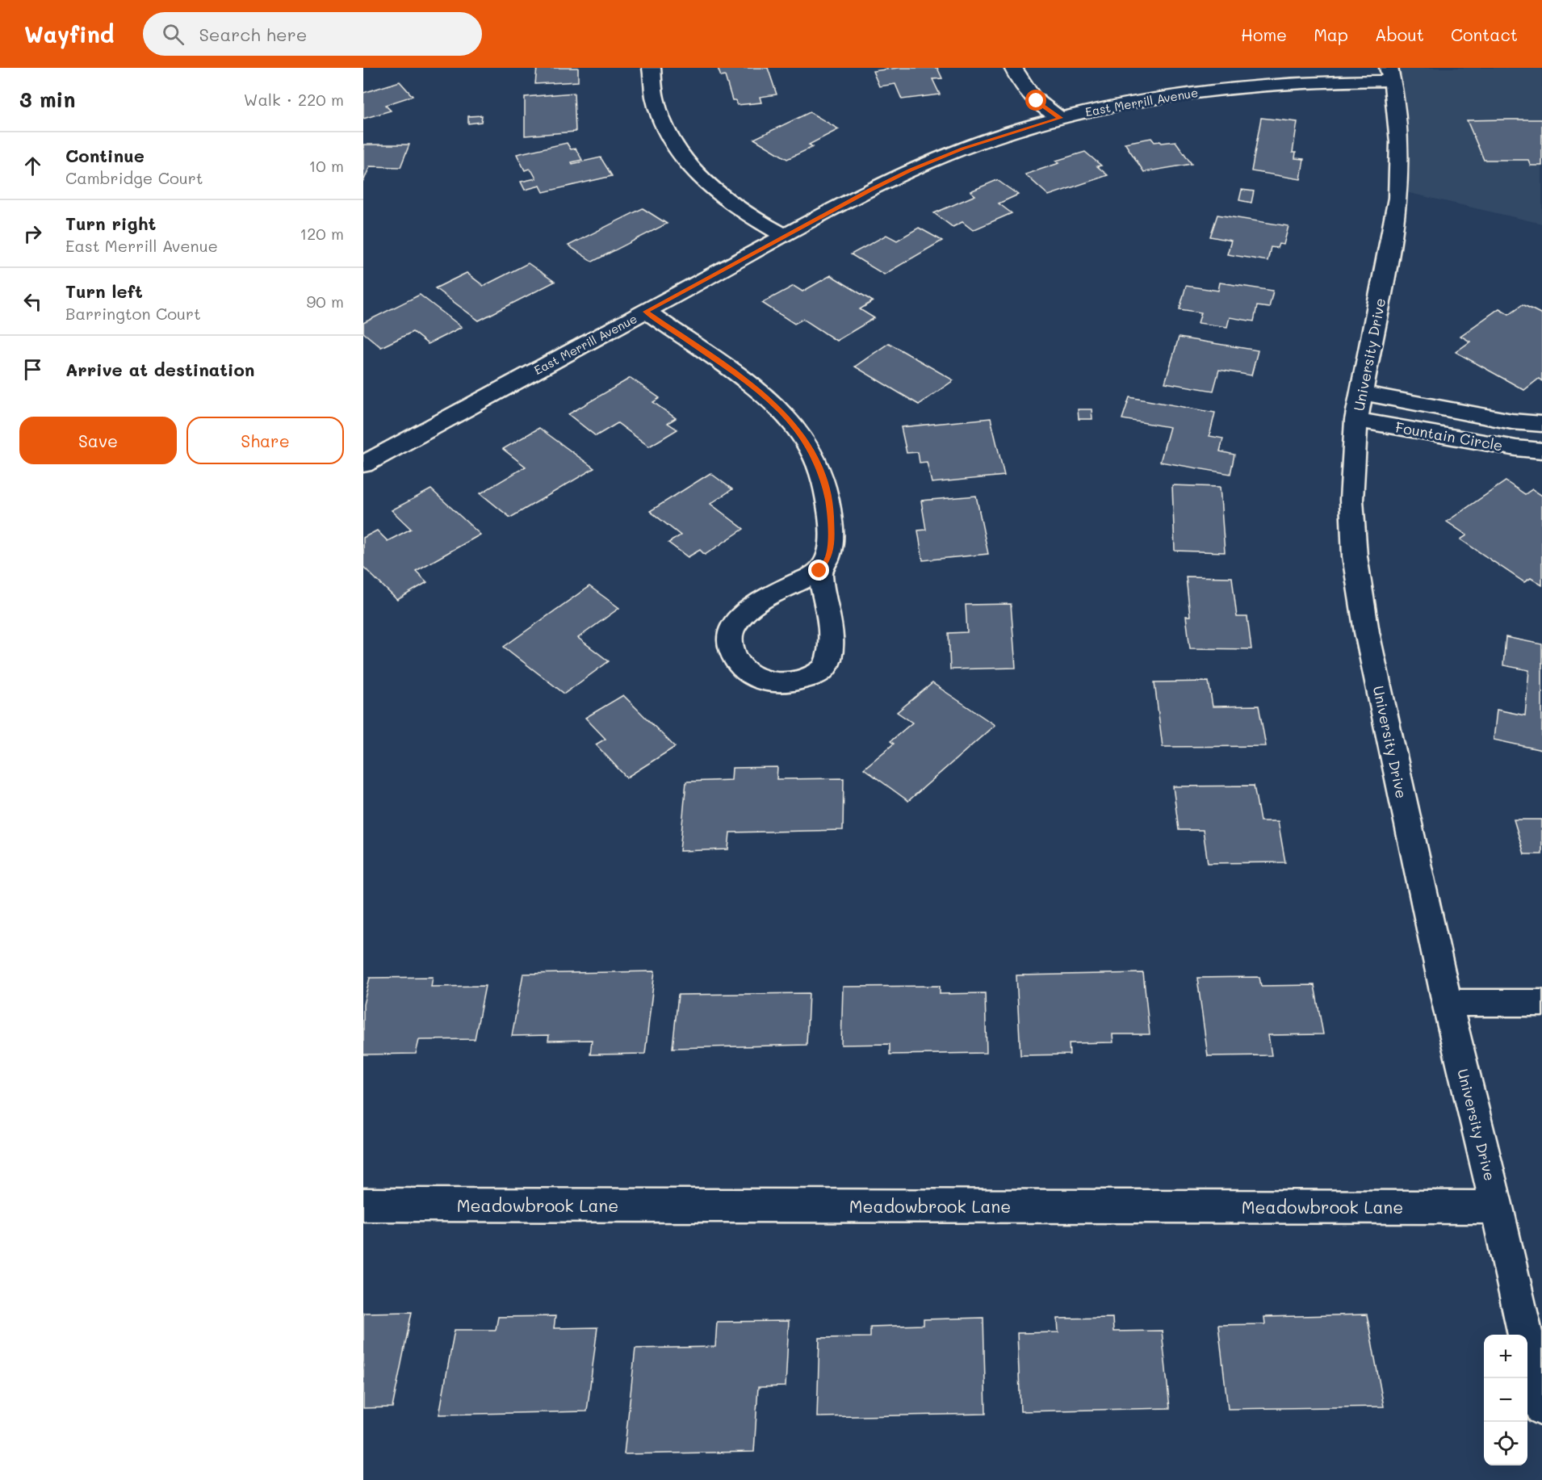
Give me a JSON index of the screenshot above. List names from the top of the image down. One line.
{"streets":{"street":["East Merrill Avenue","University Drive","Fountain Circle","Meadowbrook Lane"]},"crossings":[["East Merrill Avenue","University Drive"],["University Drive","Fountain Circle"],["University Drive","Meadowbrook Lane"]],"page":{"header":"Wayfind","search":"Search here","nav":["Home","Map","About","Contact"],"heading":["3 min","Walk · 220 m"],"list":[["Continue","Cambridge Court","10 m"],["Turn right","East Merrill Avenue","120 m"],["Turn left","Barrington Court","90 m"],"Arrive at destination"],"buttons":["Save","Share"],"map_buttons":["+","−"]}}
